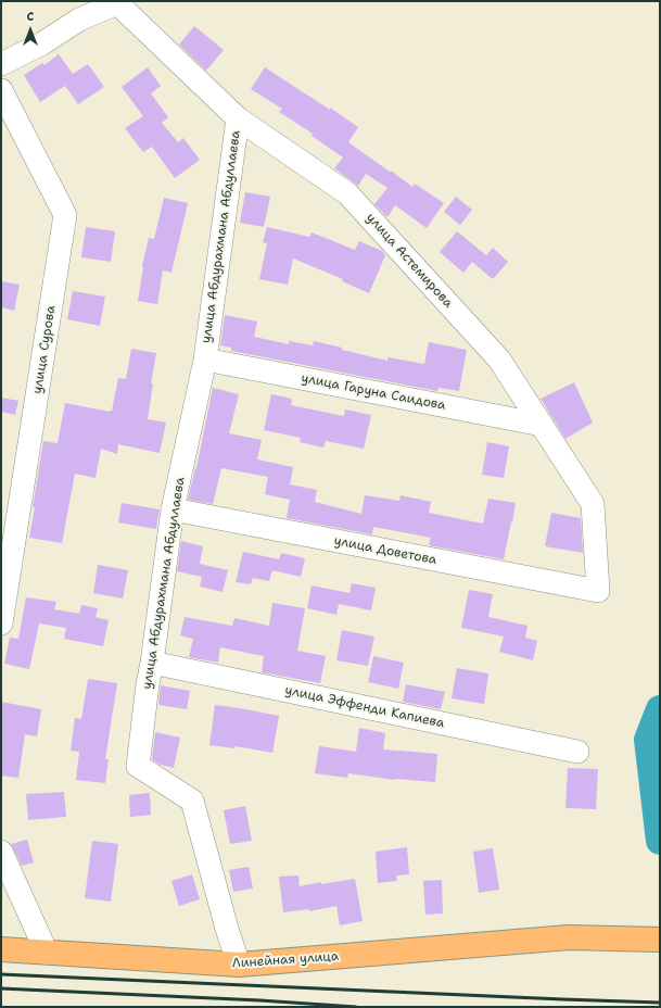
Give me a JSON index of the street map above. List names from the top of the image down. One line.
{"streets":{"main road":["Линейная улица"],"street":["улица Абдурахмана Абдуллаева","улица Астемирова","улица Сурова","улица Гаруна Саидова","улица Доветова","улица Эффенди Капиева"]},"crossings":[["улица Абдурахмана Абдуллаева","улица Астемирова"],["улица Абдурахмана Абдуллаева","улица Гаруна Саидова"],["улица Абдурахмана Абдуллаева","улица Доветова"],["улица Абдурахмана Абдуллаева","улица Эффенди Капиева"],["улица Абдурахмана Абдуллаева","Линейная улица"],["улица Астемирова","улица Гаруна Саидова"],["улица Астемирова","улица Доветова"]],"north":"top"}
